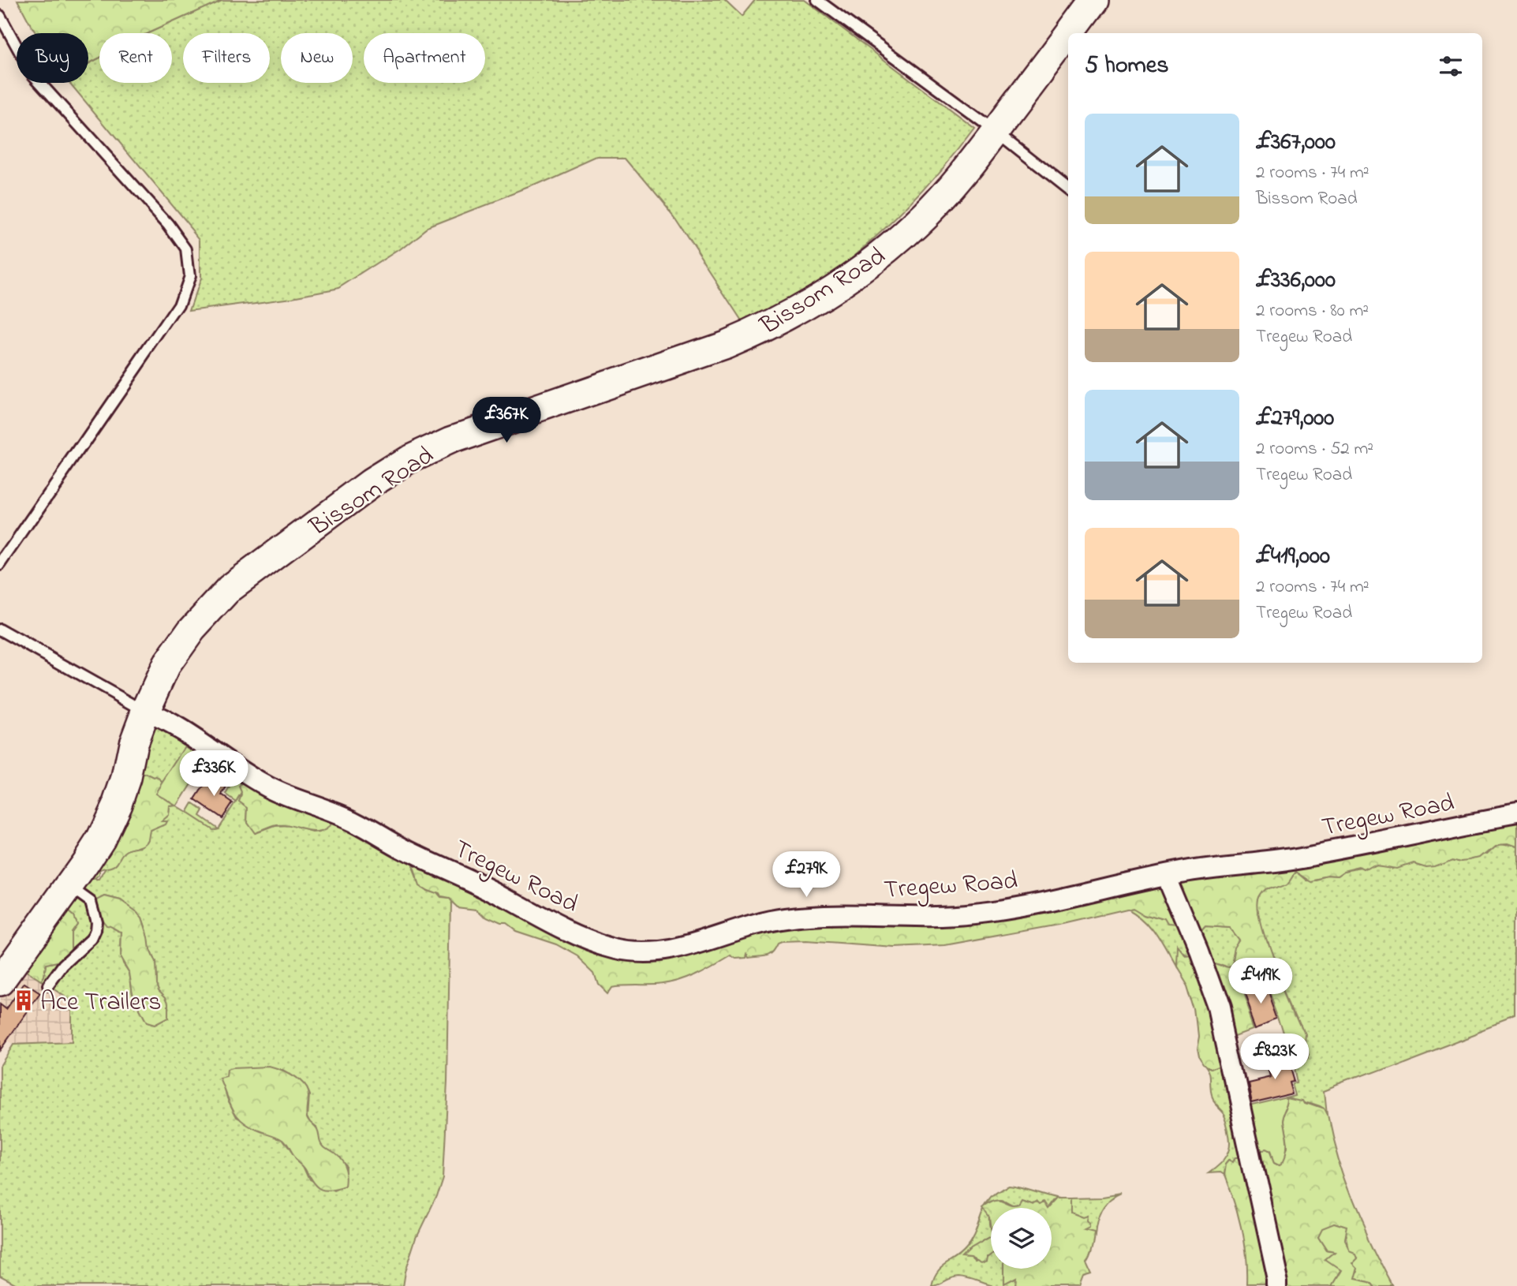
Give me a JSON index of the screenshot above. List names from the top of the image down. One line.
{"streets":{"street":["Bissom Road","Tregew Road"]},"crossings":[["Bissom Road","Tregew Road"]],"places":{"building":["Ace Trailers"]},"page":{"chip":["Buy","Rent","Filters","New","Apartment"],"heading":"5 homes","list":[{"name":"£367,000","note":"2 rooms · 74 m² · Bissom Road"},{"name":"£336,000","note":"2 rooms · 80 m² · Tregew Road"},{"name":"£279,000","note":"2 rooms · 52 m² · Tregew Road"},{"name":"£419,000","note":"2 rooms · 74 m² · Tregew Road"}],"price":["£367K","£336K","£279K","£419K","£823K"]}}
